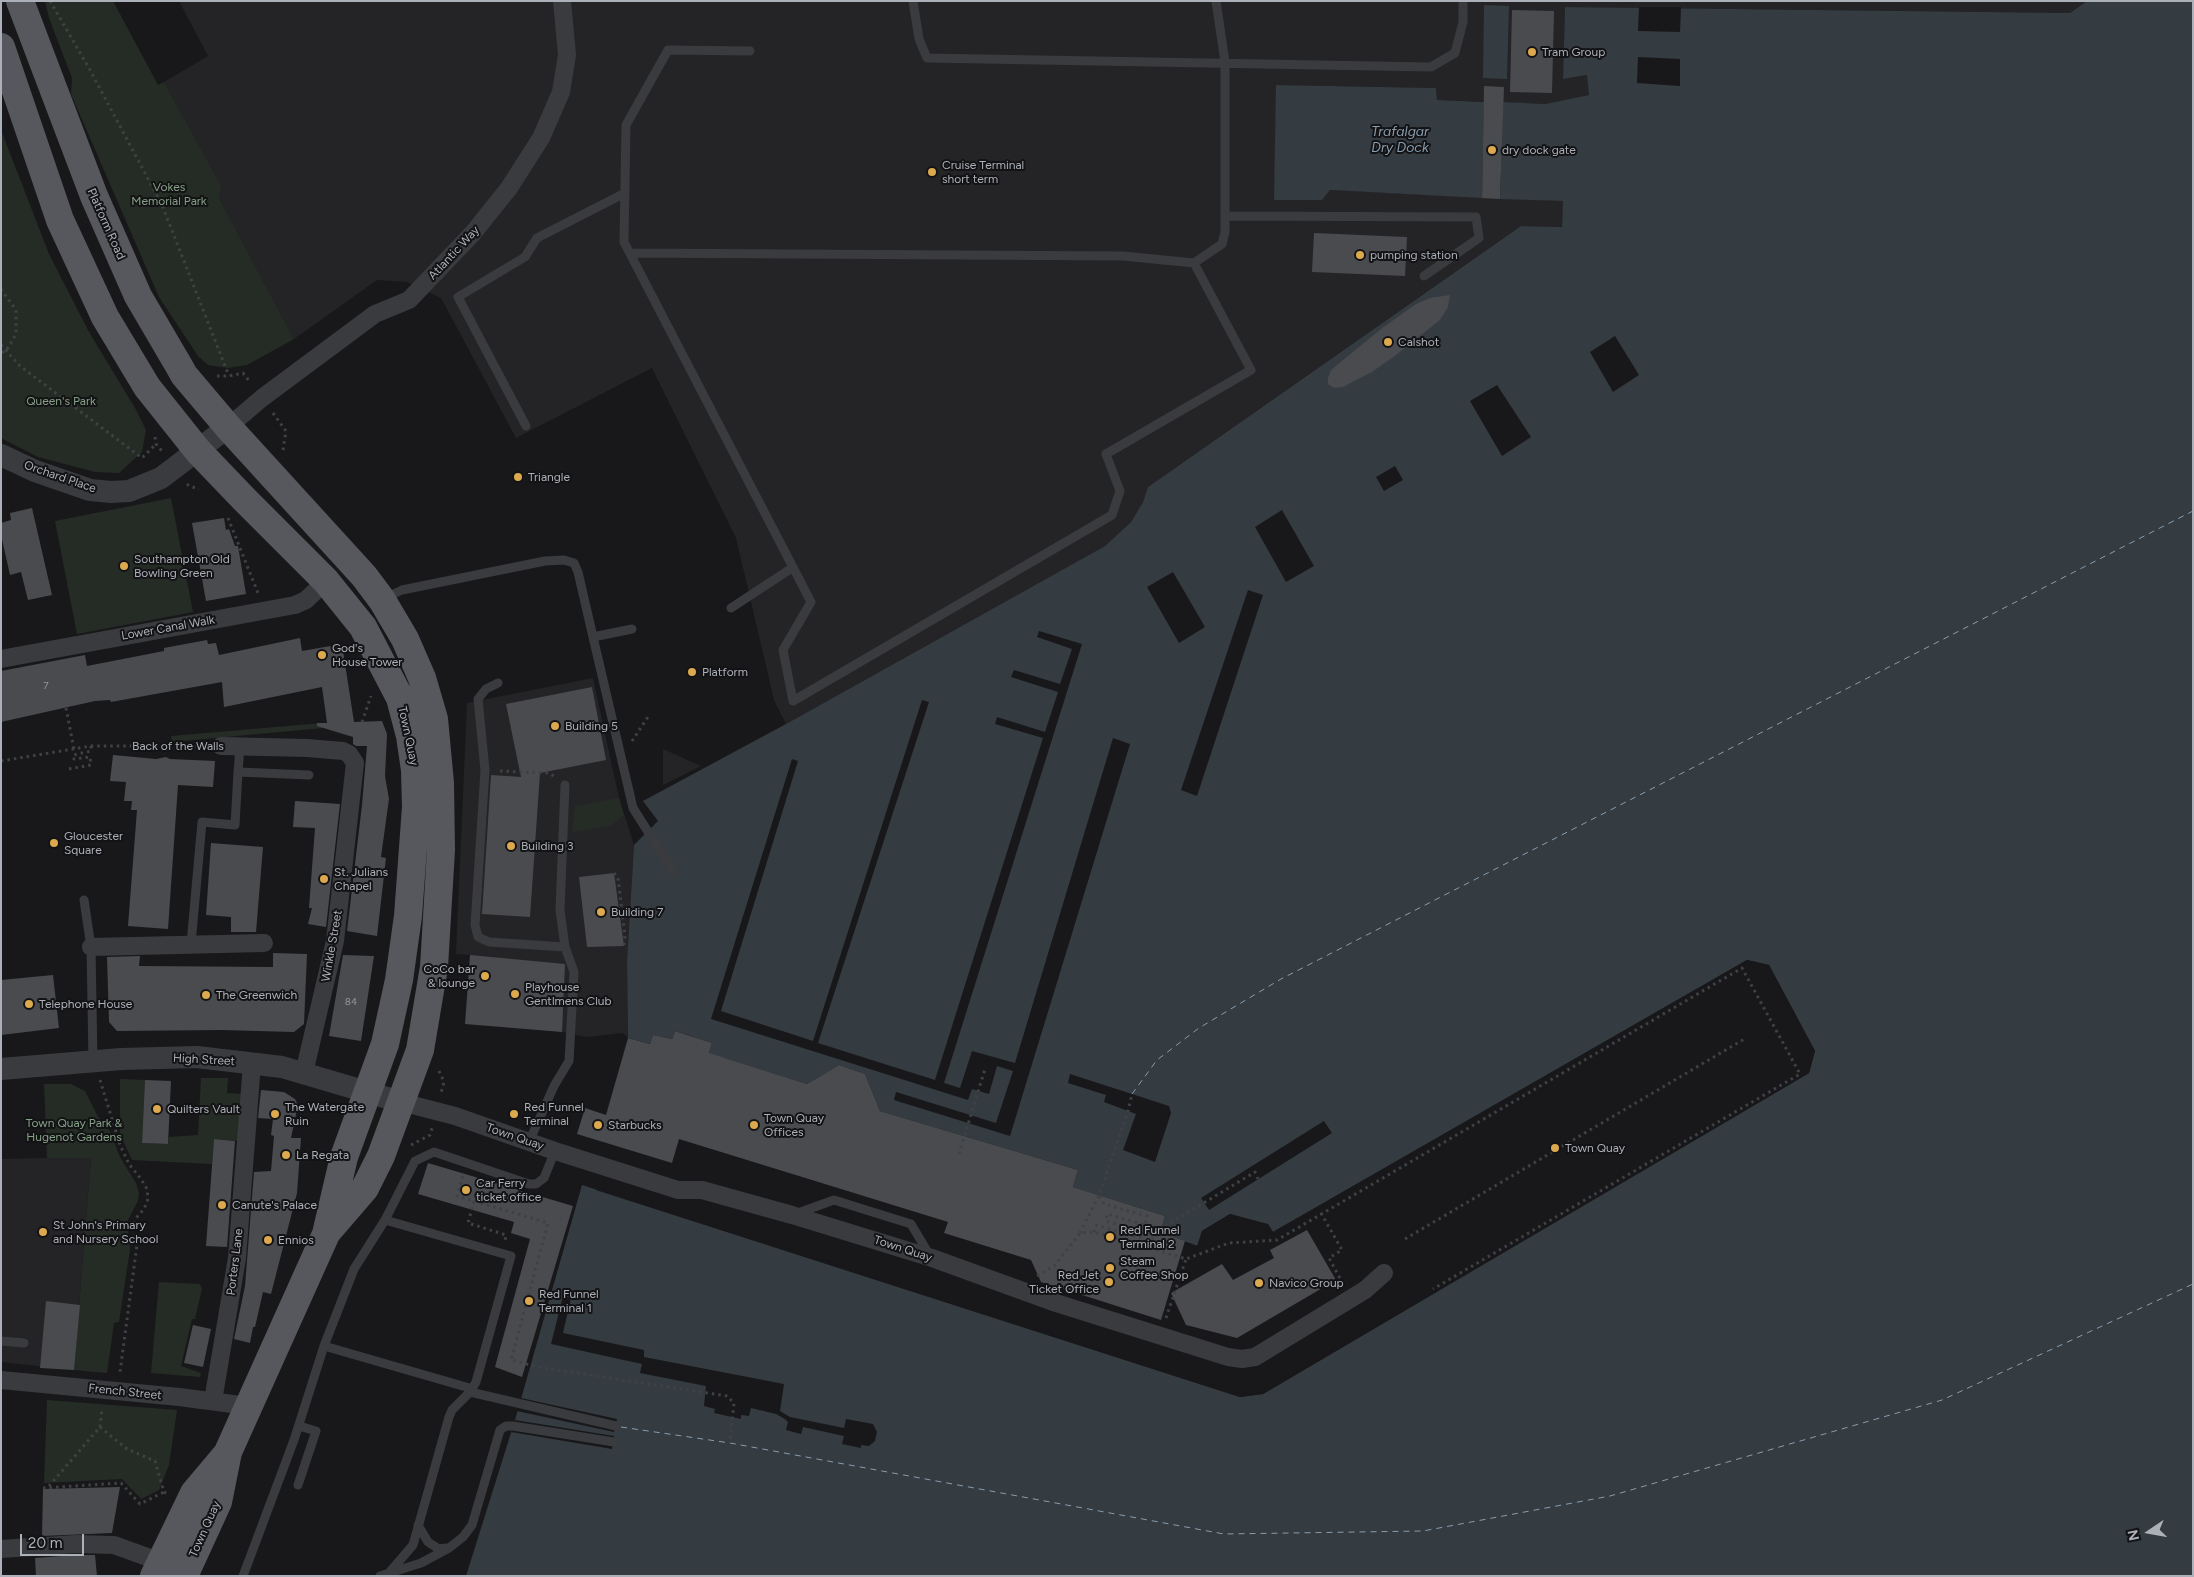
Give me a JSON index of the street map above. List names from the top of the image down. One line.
{"streets":{"main road":["Platform Road","Town Quay"],"street":["Atlantic Way","Orchard Place","Lower Canal Walk","Back of the Walls","Winkle Street","High Street","Porters Lane","French Street"]},"crossings":[["Platform Road","Atlantic Way"],["Platform Road","Orchard Place"],["Platform Road","Town Quay"],["Atlantic Way","Orchard Place"],["Atlantic Way","Town Quay"],["Orchard Place","Town Quay"],["Lower Canal Walk","Town Quay"],["Town Quay","High Street"],["Town Quay","French Street"],["Back of the Walls","Winkle Street"],["Winkle Street","High Street"],["High Street","Porters Lane"],["Porters Lane","French Street"]],"water":["Trafalgar Dry Dock"],"parks":["Vokes Memorial Park","Queen's Park","Town Quay Park & Hugenot Gardens"],"places":["Tram Group","dry dock gate","Cruise Terminal short term","pumping station","Calshot","Triangle","Southampton Old Bowling Green","God's House Tower","Platform","Building 5","Gloucester Square","Building 3","St. Julians Chapel","Building 7","CoCo bar & lounge","Playhouse Gentlmens Club","The Greenwich","Telephone House","Quilters Vault","The Watergate Ruin","Red Funnel Terminal","Starbucks","Town Quay Offices","Town Quay","La Regata","Car Ferry ticket office","Canute's Palace","St John's Primary and Nursery School","Red Funnel Terminal 2","Ennios","Steam Coffee Shop","Red Jet Ticket Office","Navico Group","Red Funnel Terminal 1"],"house_numbers":["7","84"],"scale_bar":"20 m","north":"left"}
